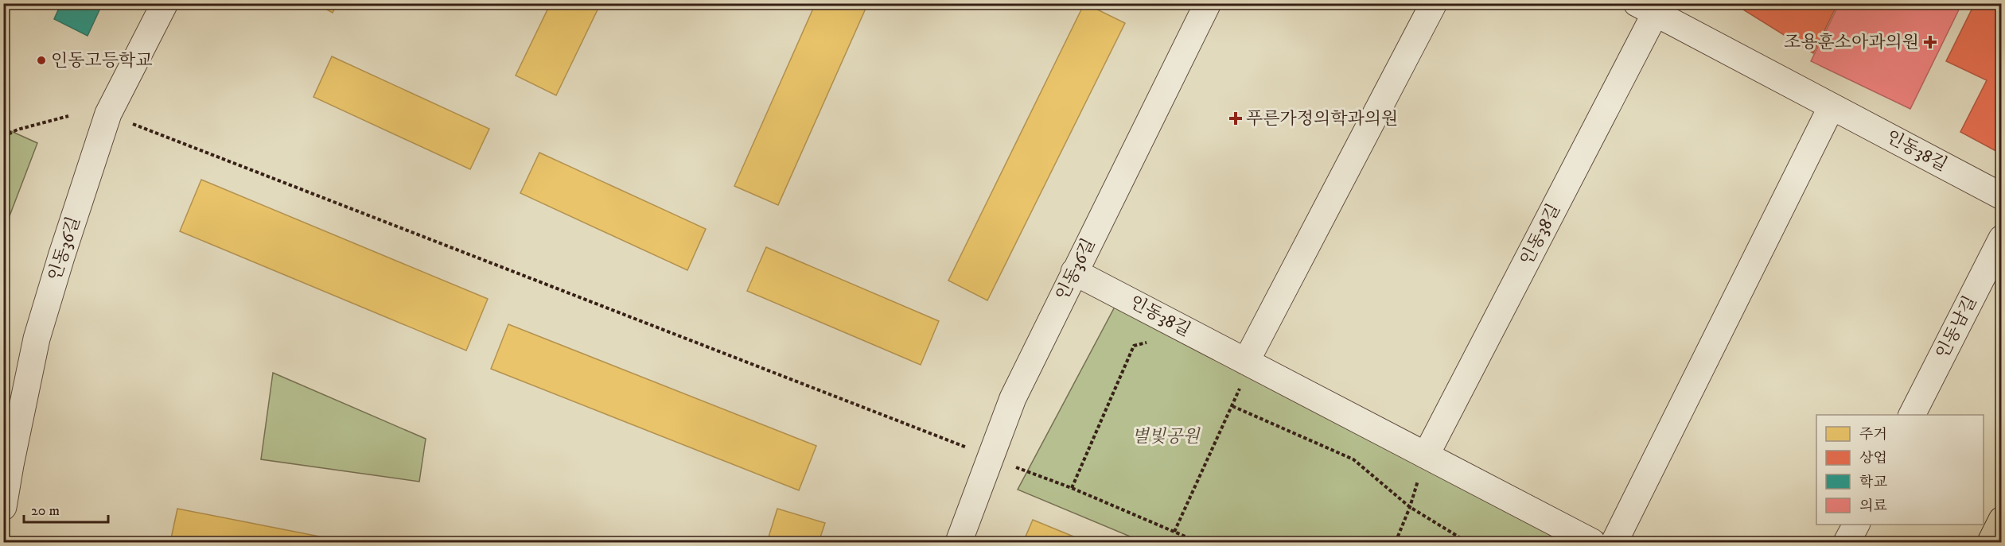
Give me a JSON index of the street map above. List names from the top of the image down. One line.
{"streets":{"street":["인동38길","인동36길","인동남길"]},"crossings":[["인동38길","인동36길"]],"parks":["별빛공원"],"places":{"health":["조용훈소아과의원","푸른가정의학과의원"],"other":["인동고등학교"]},"legend":["주거","상업","학교","의료"],"scale_bar":"20 m"}
